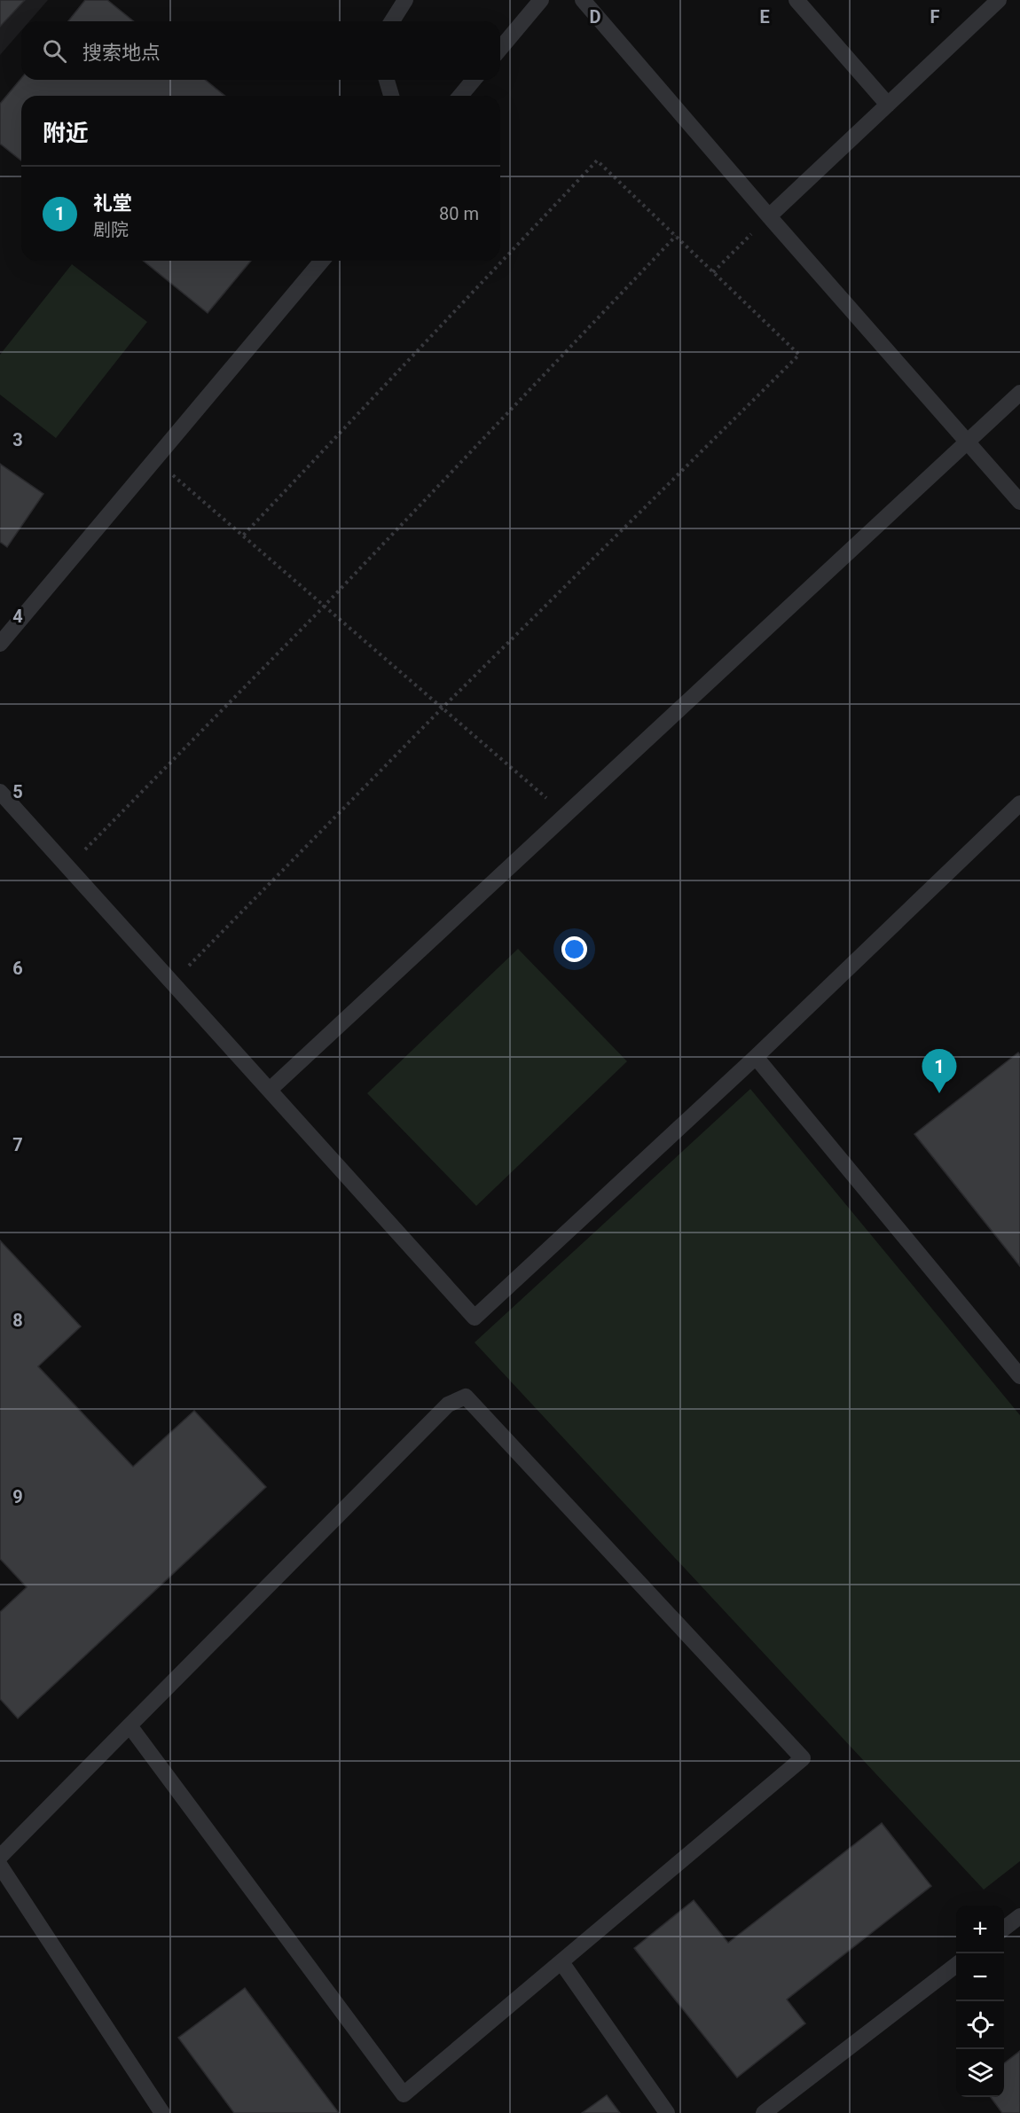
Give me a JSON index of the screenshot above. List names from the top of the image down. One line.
{"page":{"search":"搜索地点","heading":"附近","list":[{"mark":"1","name":"礼堂","note":"剧院","value":"80 m"}],"pins":"1","map_buttons":["+","−"]},"grid":{"columns":["D","E","F"],"rows":["3","4","5","6","7","8","9"]}}
